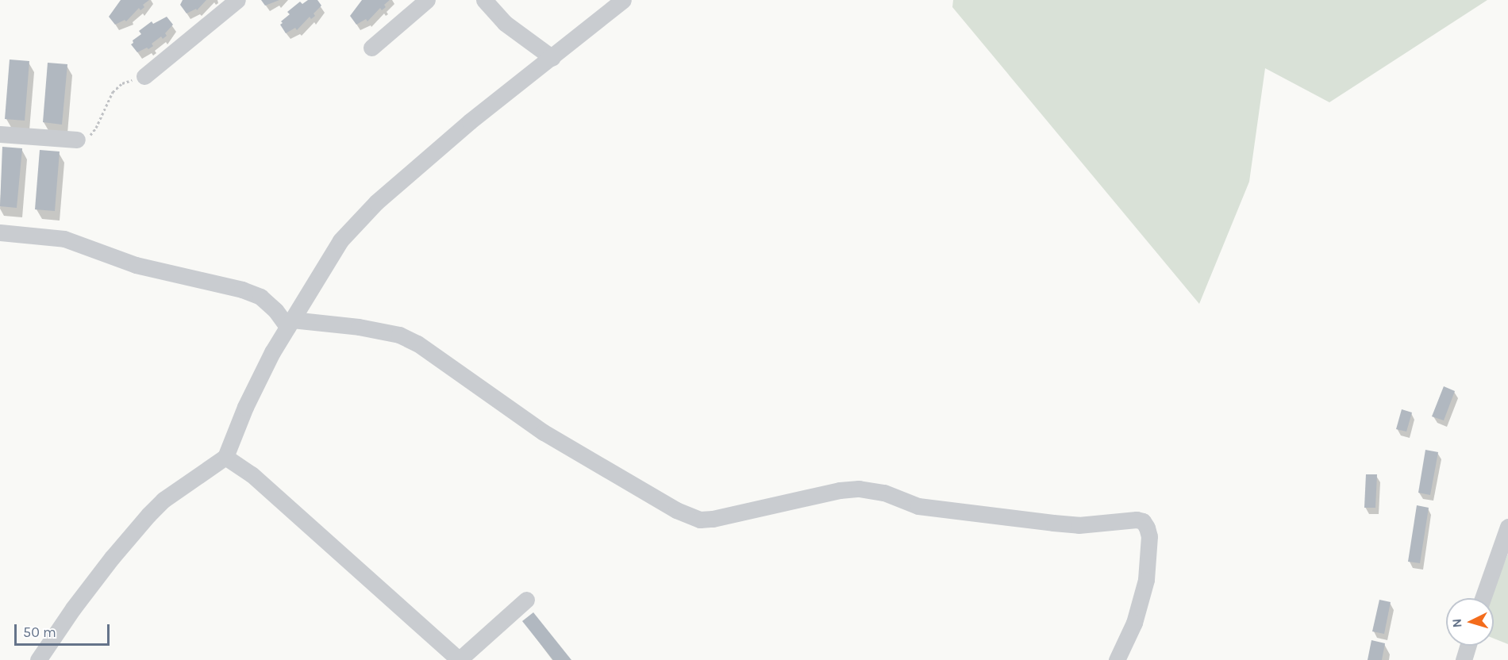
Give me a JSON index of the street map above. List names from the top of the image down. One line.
{"scale_bar":"50 m","north":"left"}
